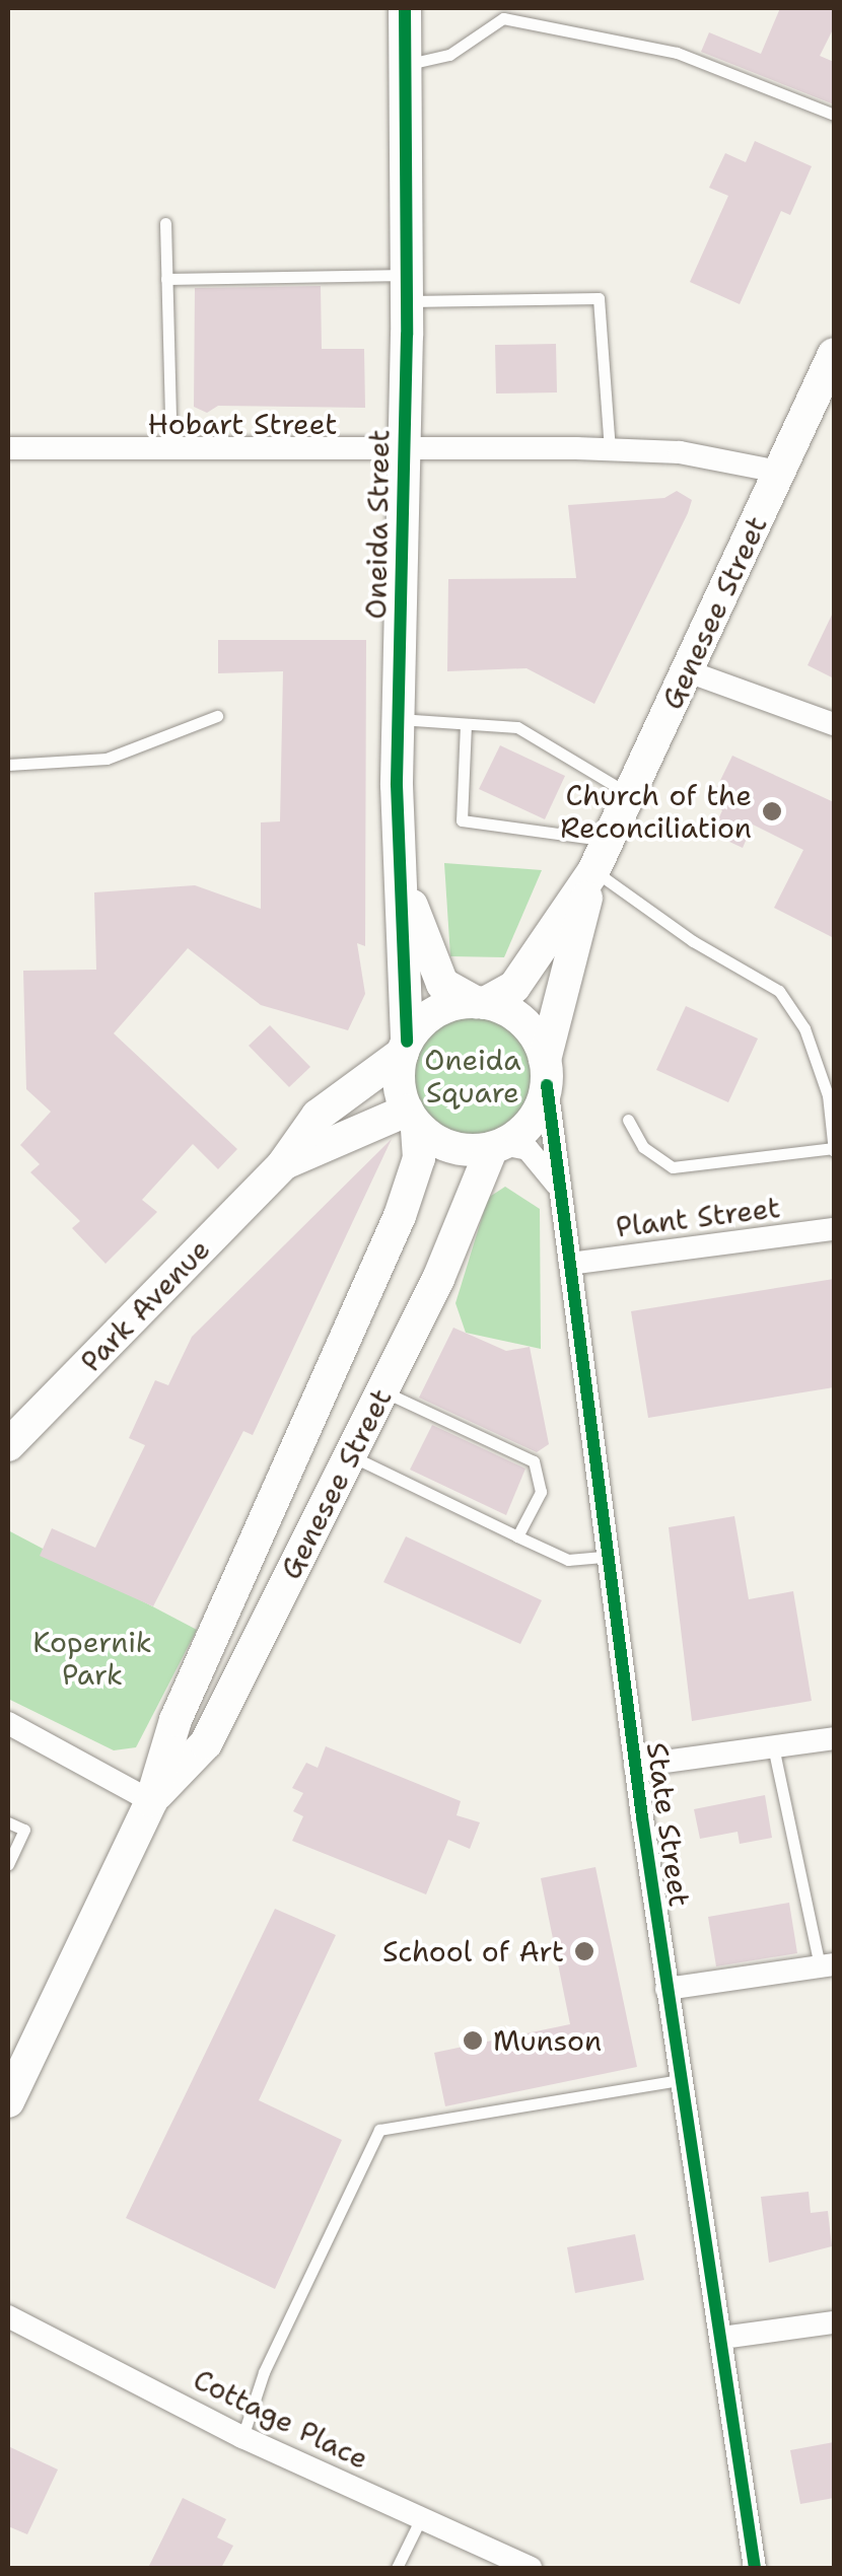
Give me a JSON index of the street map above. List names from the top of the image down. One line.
{"streets":{"main road":["Oneida Street","Genesee Street","Park Avenue"],"street":["Hobart Street","Plant Street","State Street","Cottage Place"]},"crossings":[["Hobart Street","Oneida Street"],["Hobart Street","Genesee Street"],["Oneida Street","Genesee Street"],["Oneida Street","Park Avenue"],["Oneida Street","State Street"],["Genesee Street","Park Avenue"],["Genesee Street","State Street"],["Plant Street","State Street"],["Park Avenue","State Street"]],"parks":["Oneida Square","Kopernik Park"],"places":["Church of the Reconciliation","School of Art","Munson"]}
